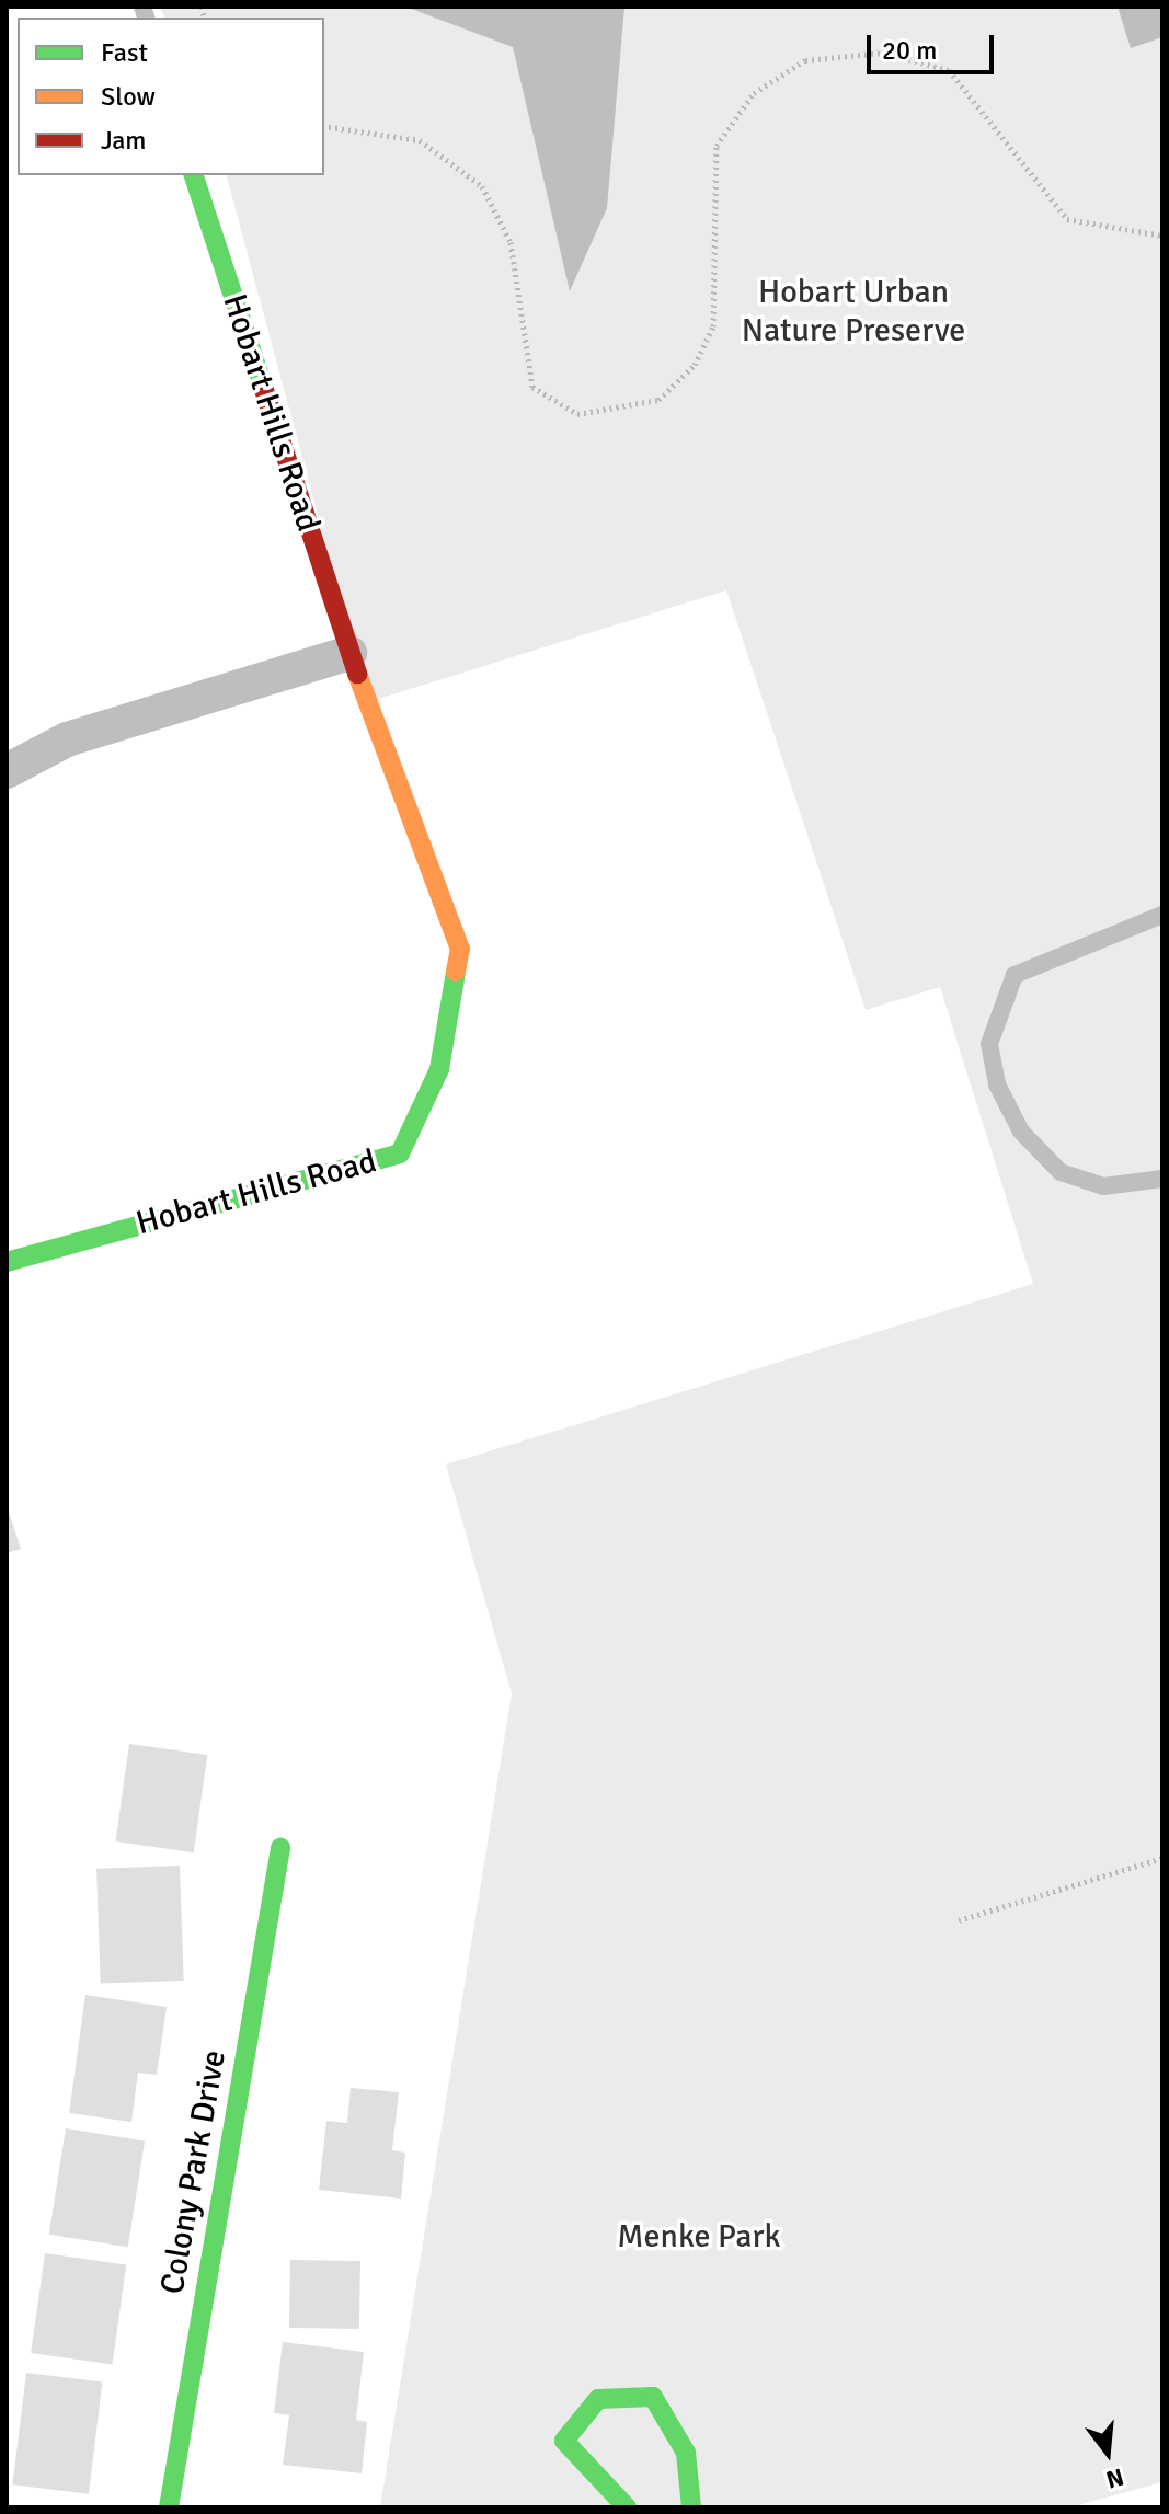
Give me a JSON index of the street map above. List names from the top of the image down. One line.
{"streets":{"street":["Hobart Hills Road","Colony Park Drive"]},"parks":["Hobart Urban Nature Preserve","Menke Park"],"legend":["Fast","Slow","Jam"],"scale_bar":"20 m","north":"bottom"}
